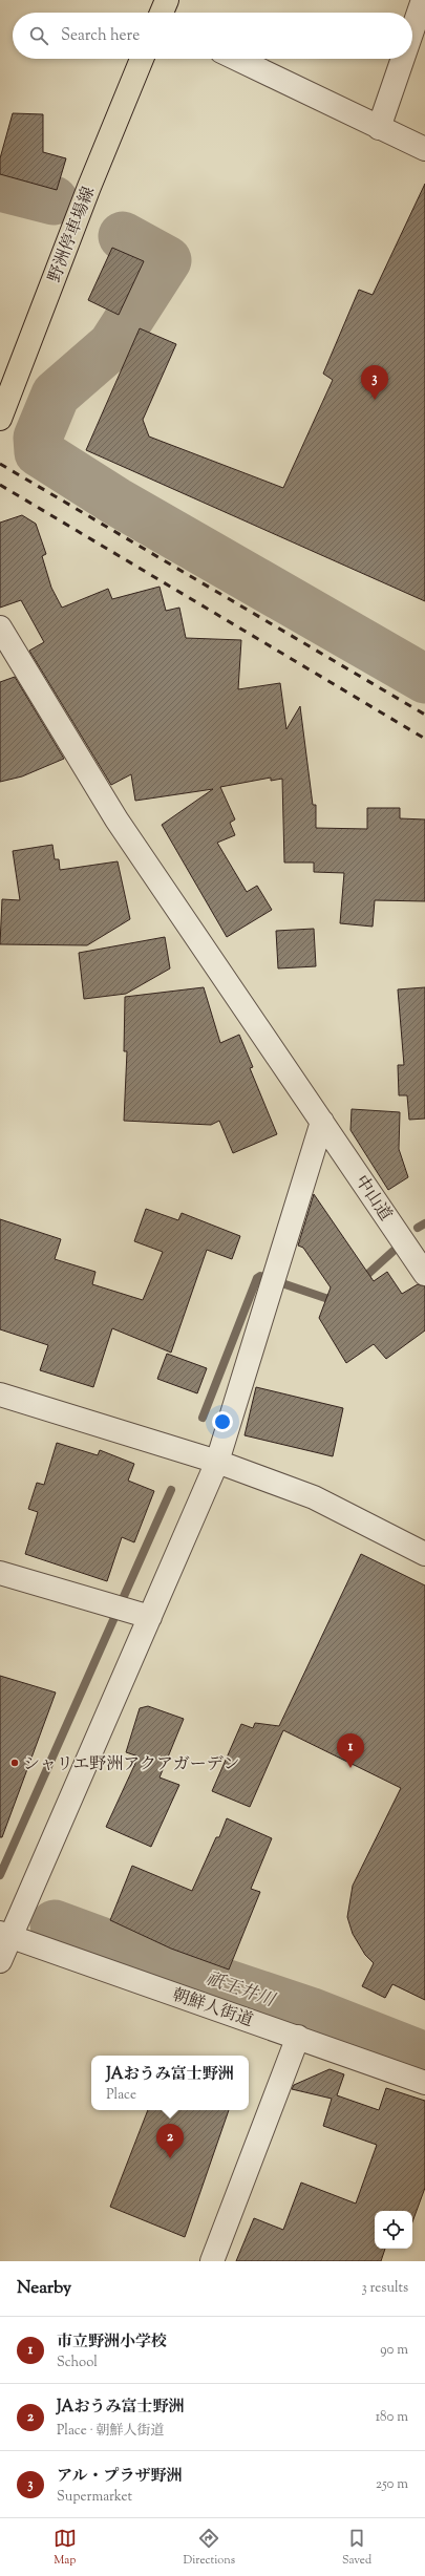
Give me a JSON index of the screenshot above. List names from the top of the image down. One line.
{"streets":{"main road":["野洲停車場線"],"street":["中山道","朝鮮人街道"]},"water":["祇王井川"],"places":["シャリエ野洲アクアガーデン"],"page":{"search":"Search here","pins":["3","1","2"],"popup":["JAおうみ富士野洲","Place"],"heading":["Nearby","3 results"],"list":[{"mark":"1","name":"市立野洲小学校","note":"School","value":"90 m"},{"mark":"2","name":"JAおうみ富士野洲","note":"Place · 朝鮮人街道","value":"180 m"},{"mark":"3","name":"アル・プラザ野洲","note":"Supermarket","value":"250 m"}],"nav":["Map","Directions","Saved"]}}
